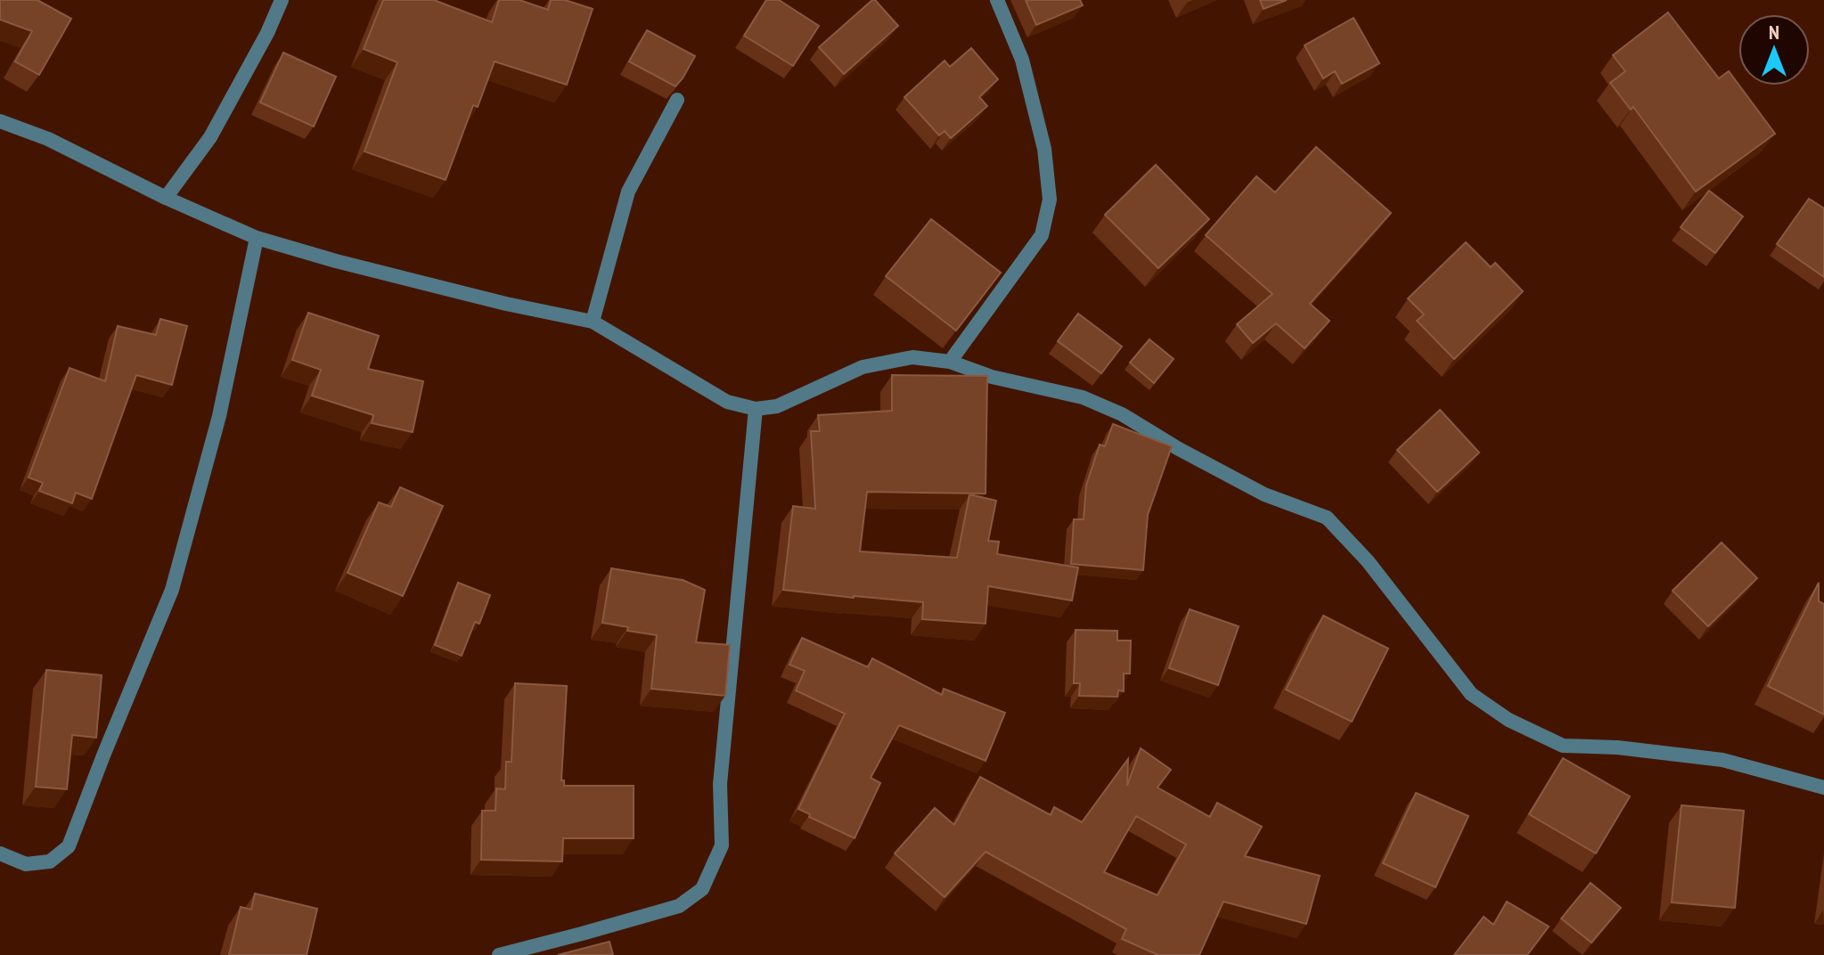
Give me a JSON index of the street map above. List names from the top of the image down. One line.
{"north":"top"}
